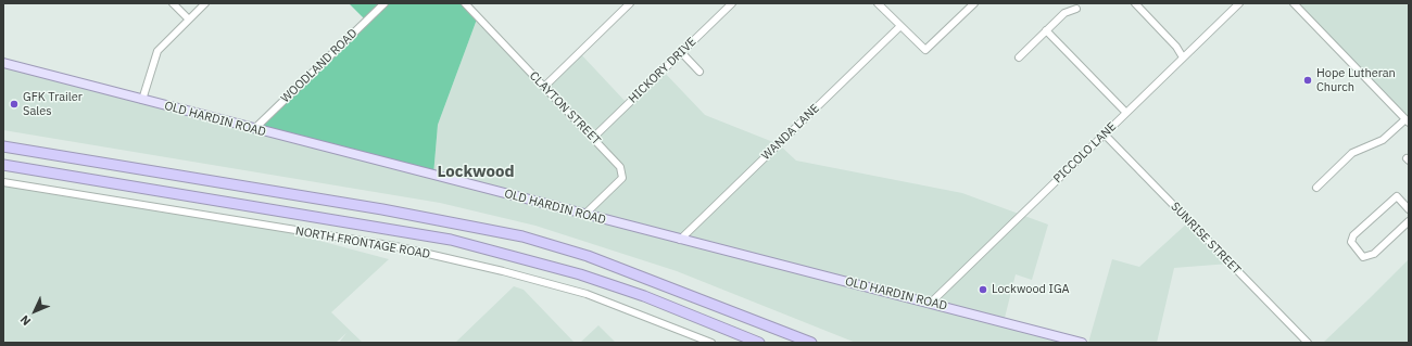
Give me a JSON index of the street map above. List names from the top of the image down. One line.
{"streets":{"main road":["OLD HARDIN ROAD"],"street":["WOODLAND ROAD","HICKORY DRIVE","CLAYTON STREET","WANDA LANE","PICCOLO LANE","SUNRISE STREET","NORTH FRONTAGE ROAD"]},"crossings":[["WOODLAND ROAD","OLD HARDIN ROAD"],["HICKORY DRIVE","CLAYTON STREET"],["CLAYTON STREET","OLD HARDIN ROAD"],["OLD HARDIN ROAD","WANDA LANE"],["OLD HARDIN ROAD","PICCOLO LANE"],["PICCOLO LANE","SUNRISE STREET"]],"districts":["Lockwood"],"places":["Hope Lutheran Church","GFK Trailer Sales","Lockwood IGA"],"north":"bottom left"}
